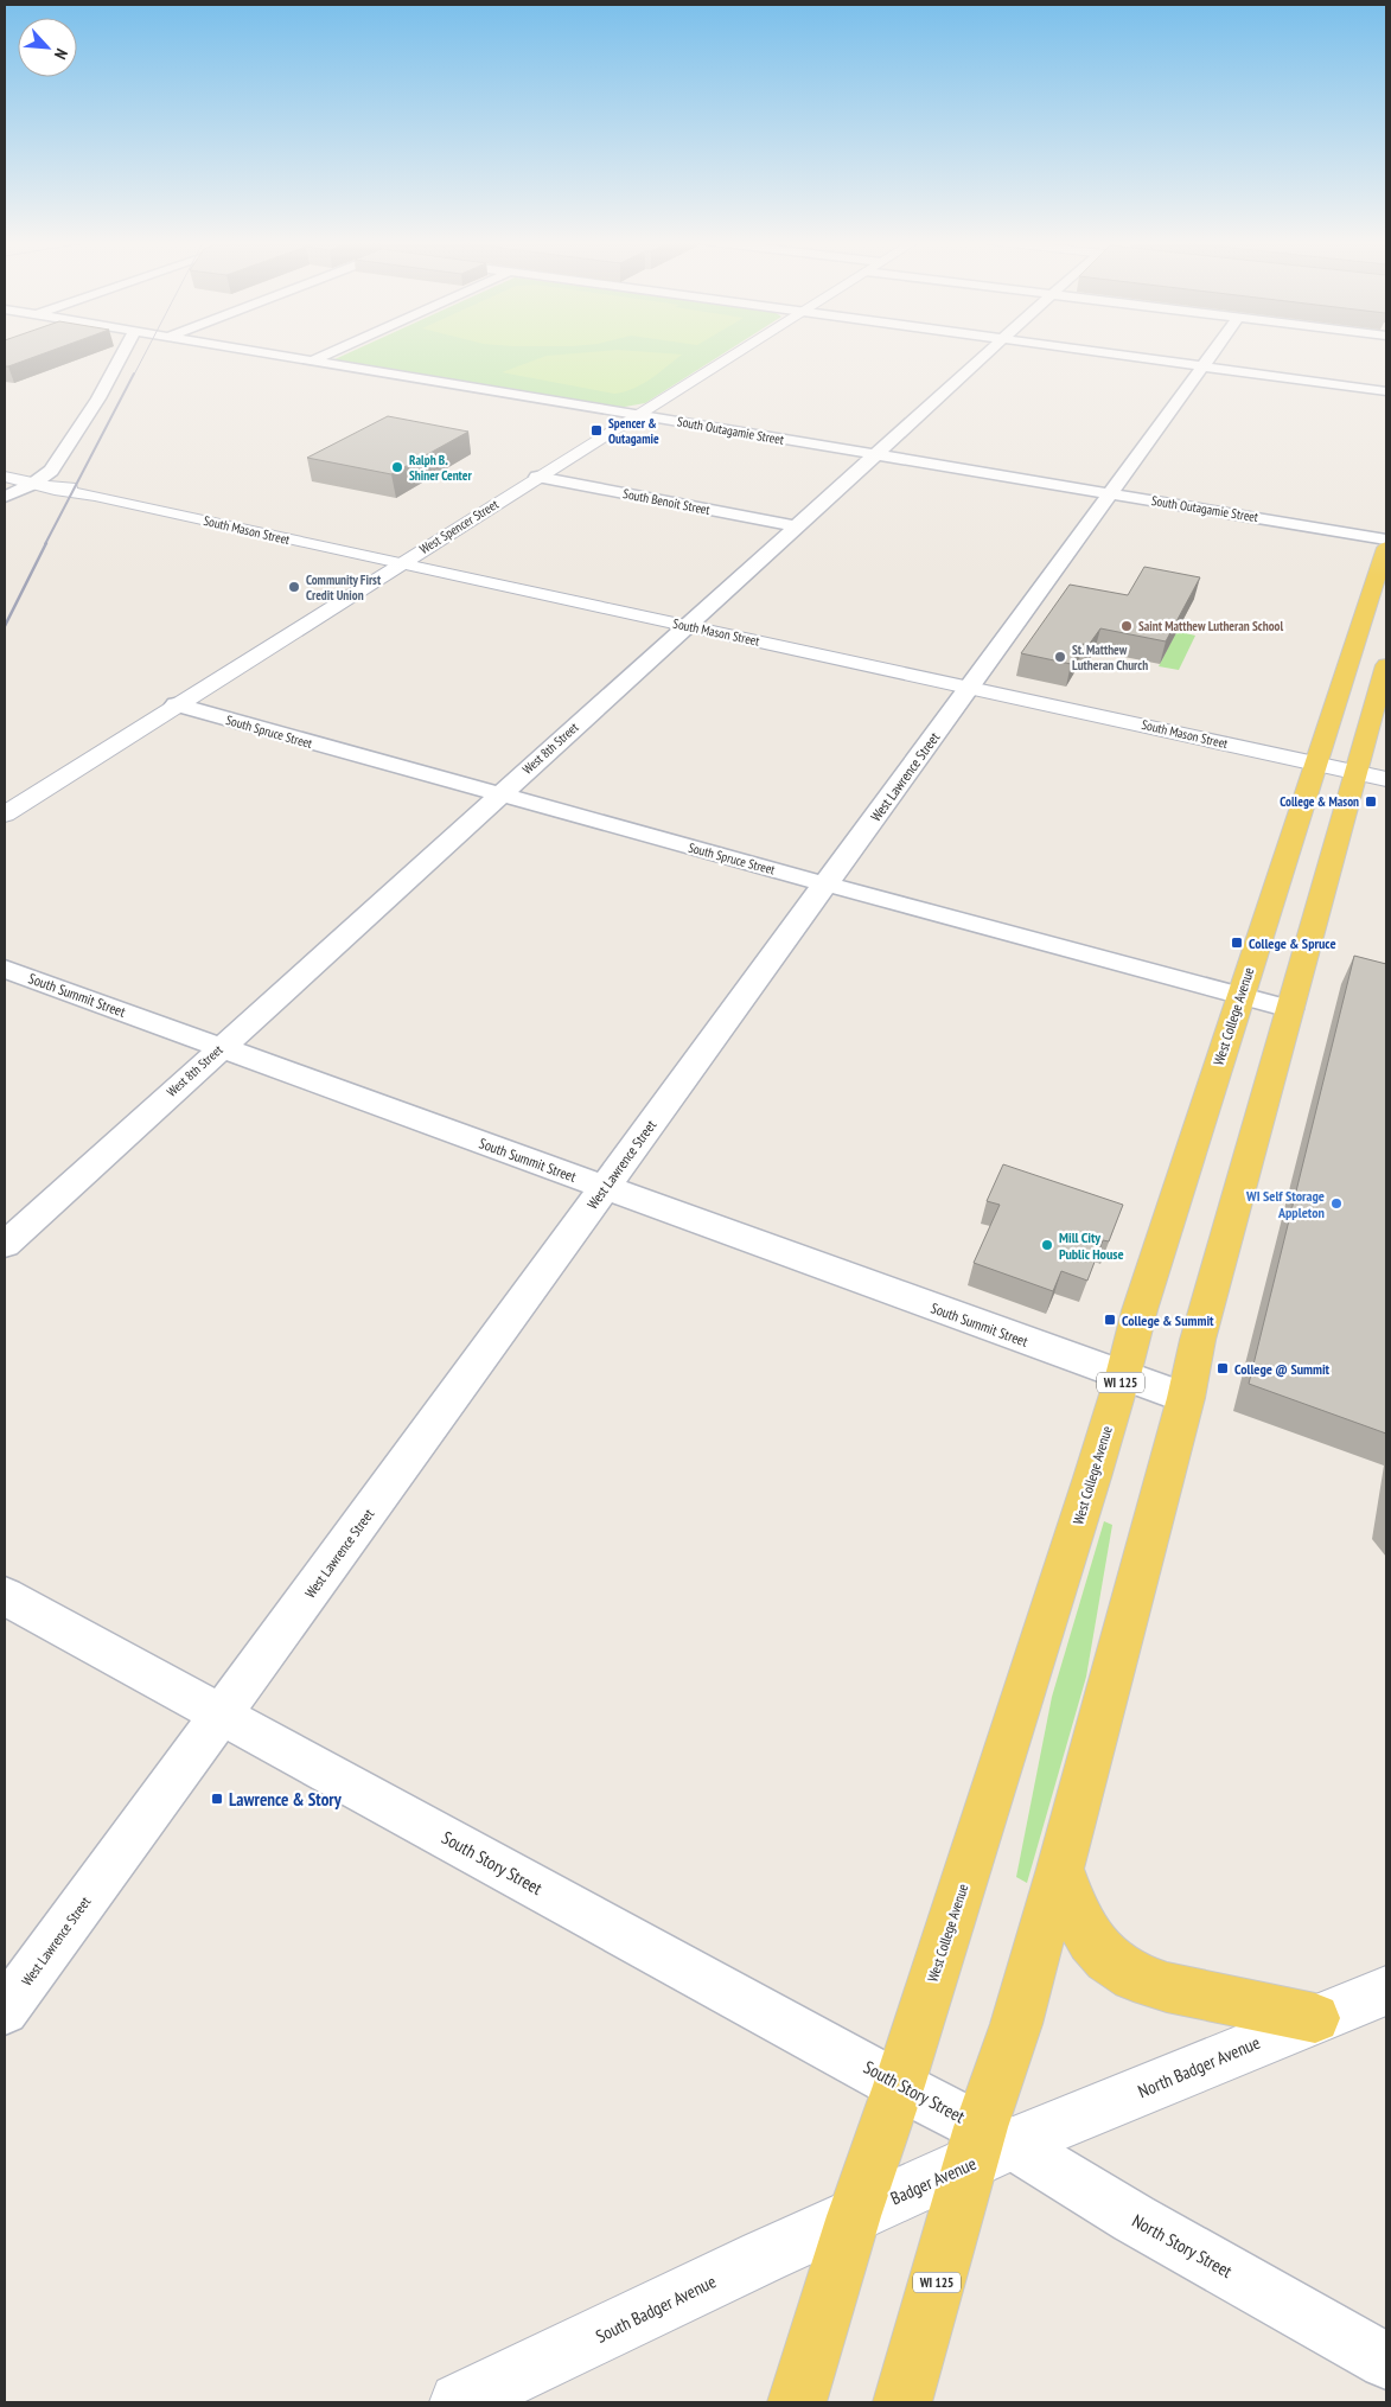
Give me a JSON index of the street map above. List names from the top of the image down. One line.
{"streets":{"main road":["West College Avenue","WI 125"],"street":["South Outagamie Street","South Benoit Street","West Spencer Street","South Mason Street","South Spruce Street","West 8th Street","West Lawrence Street","South Summit Street","South Story Street","North Badger Avenue","Badger Avenue","North Story Street","South Badger Avenue"]},"crossings":[["South Outagamie Street","West Spencer Street"],["South Outagamie Street","West 8th Street"],["South Outagamie Street","West Lawrence Street"],["South Benoit Street","West Spencer Street"],["South Benoit Street","West 8th Street"],["West Spencer Street","South Mason Street"],["West Spencer Street","South Spruce Street"],["South Mason Street","West 8th Street"],["South Mason Street","West Lawrence Street"],["South Mason Street","West College Avenue"],["South Spruce Street","West 8th Street"],["South Spruce Street","West Lawrence Street"],["South Spruce Street","West College Avenue"],["West 8th Street","South Summit Street"],["West Lawrence Street","South Summit Street"],["West Lawrence Street","South Story Street"],["South Summit Street","West College Avenue"],["West College Avenue","South Story Street"],["West College Avenue","North Badger Avenue"],["West College Avenue","Badger Avenue"],["West College Avenue","North Story Street"],["West College Avenue","South Badger Avenue"],["South Story Street","North Badger Avenue"],["South Story Street","Badger Avenue"],["South Story Street","North Story Street"],["North Badger Avenue","Badger Avenue"],["North Badger Avenue","North Story Street"],["Badger Avenue","North Story Street"],["Badger Avenue","South Badger Avenue"]],"places":{"transit":["Spencer & Outagamie","College & Mason","College & Spruce","College & Summit","College @ Summit","Lawrence & Story"],"other":["Ralph B. Shiner Center","Community First Credit Union","Saint Matthew Lutheran School","St. Matthew Lutheran Church","WI Self Storage Appleton","Mill City Public House"]},"north":"bottom right"}
